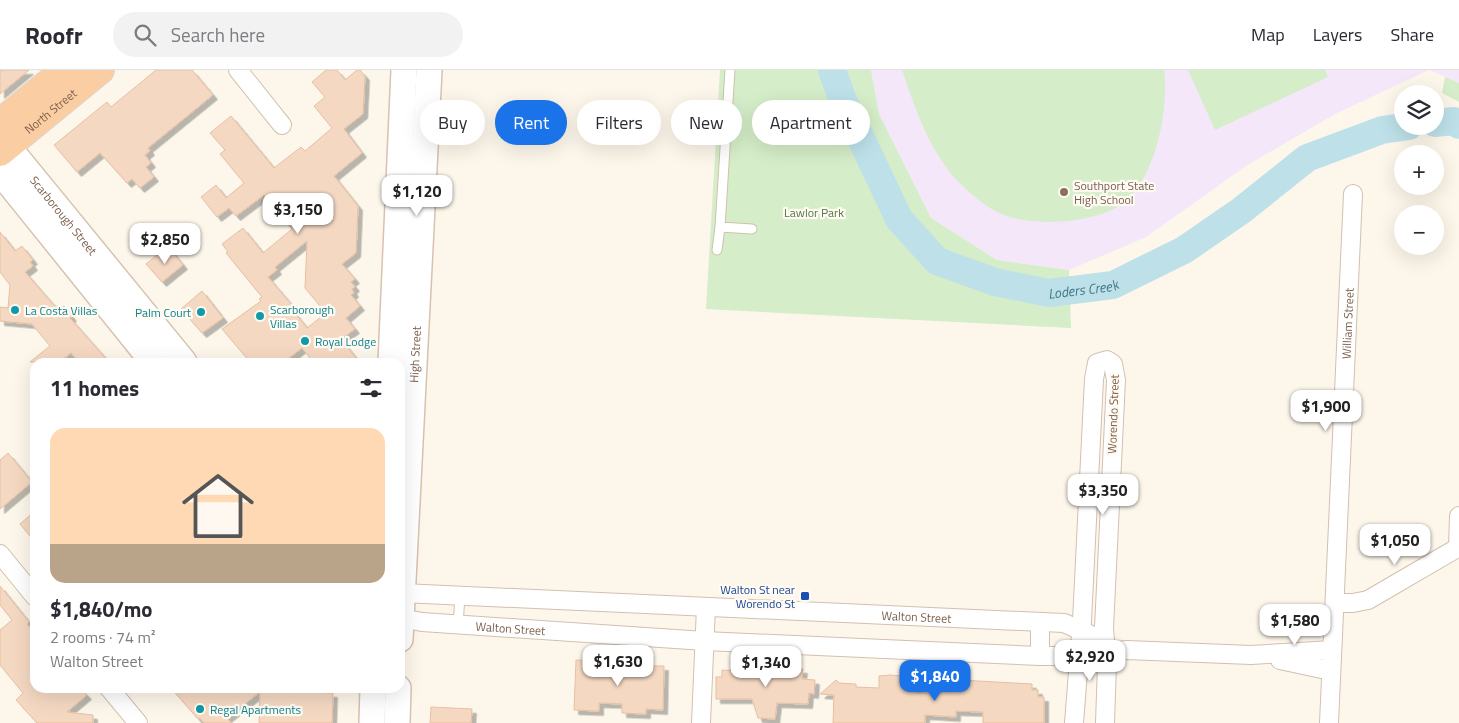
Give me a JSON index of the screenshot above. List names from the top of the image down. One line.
{"streets":{"highway":["North Street"],"main road":["Scarborough Street","High Street"],"street":["William Street","Worendo Street","Walton Street"]},"crossings":[["North Street","Scarborough Street"],["William Street","Walton Street"],["Worendo Street","Walton Street"]],"water":["Loders Creek"],"parks":["Lawlor Park"],"places":{"other":["Southport State High School","La Costa Villas","Palm Court","Scarborough Villas","Royal Lodge","Regal Apartments"],"transit":["Walton St near Worendo St"]},"page":{"header":"Roofr","search":"Search here","nav":["Map","Layers","Share"],"map_buttons":["+","−"],"chip":["Buy","Rent","Filters","New","Apartment"],"price":["$1,120","$3,150","$2,850","$1,900","$3,350","$1,050","$1,580","$2,920","$1,630","$1,340","$1,840"],"heading":"11 homes","list":[{"name":"$1,840/mo","note":"2 rooms · 74 m² · Walton Street"}]}}
